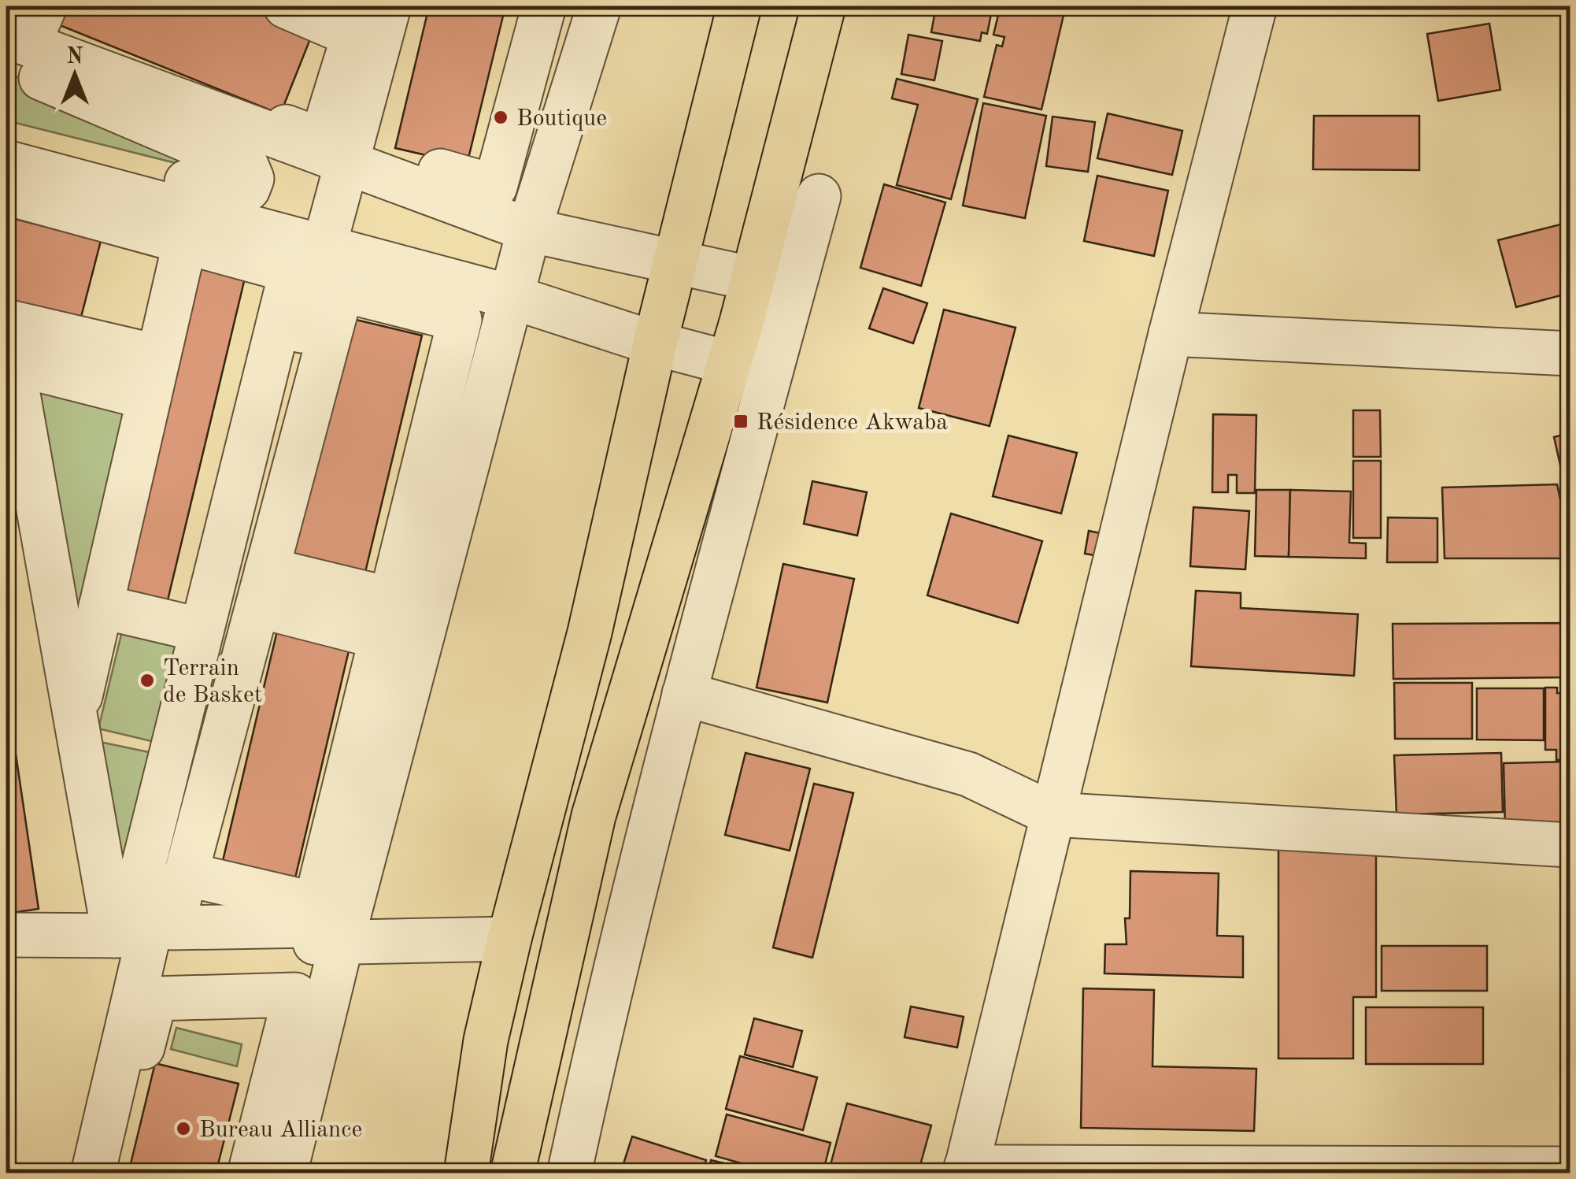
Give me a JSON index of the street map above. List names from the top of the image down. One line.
{"places":{"other":["Boutique","Terrain de Basket","Bureau Alliance"],"transit":["Résidence Akwaba"]},"north":"top"}
